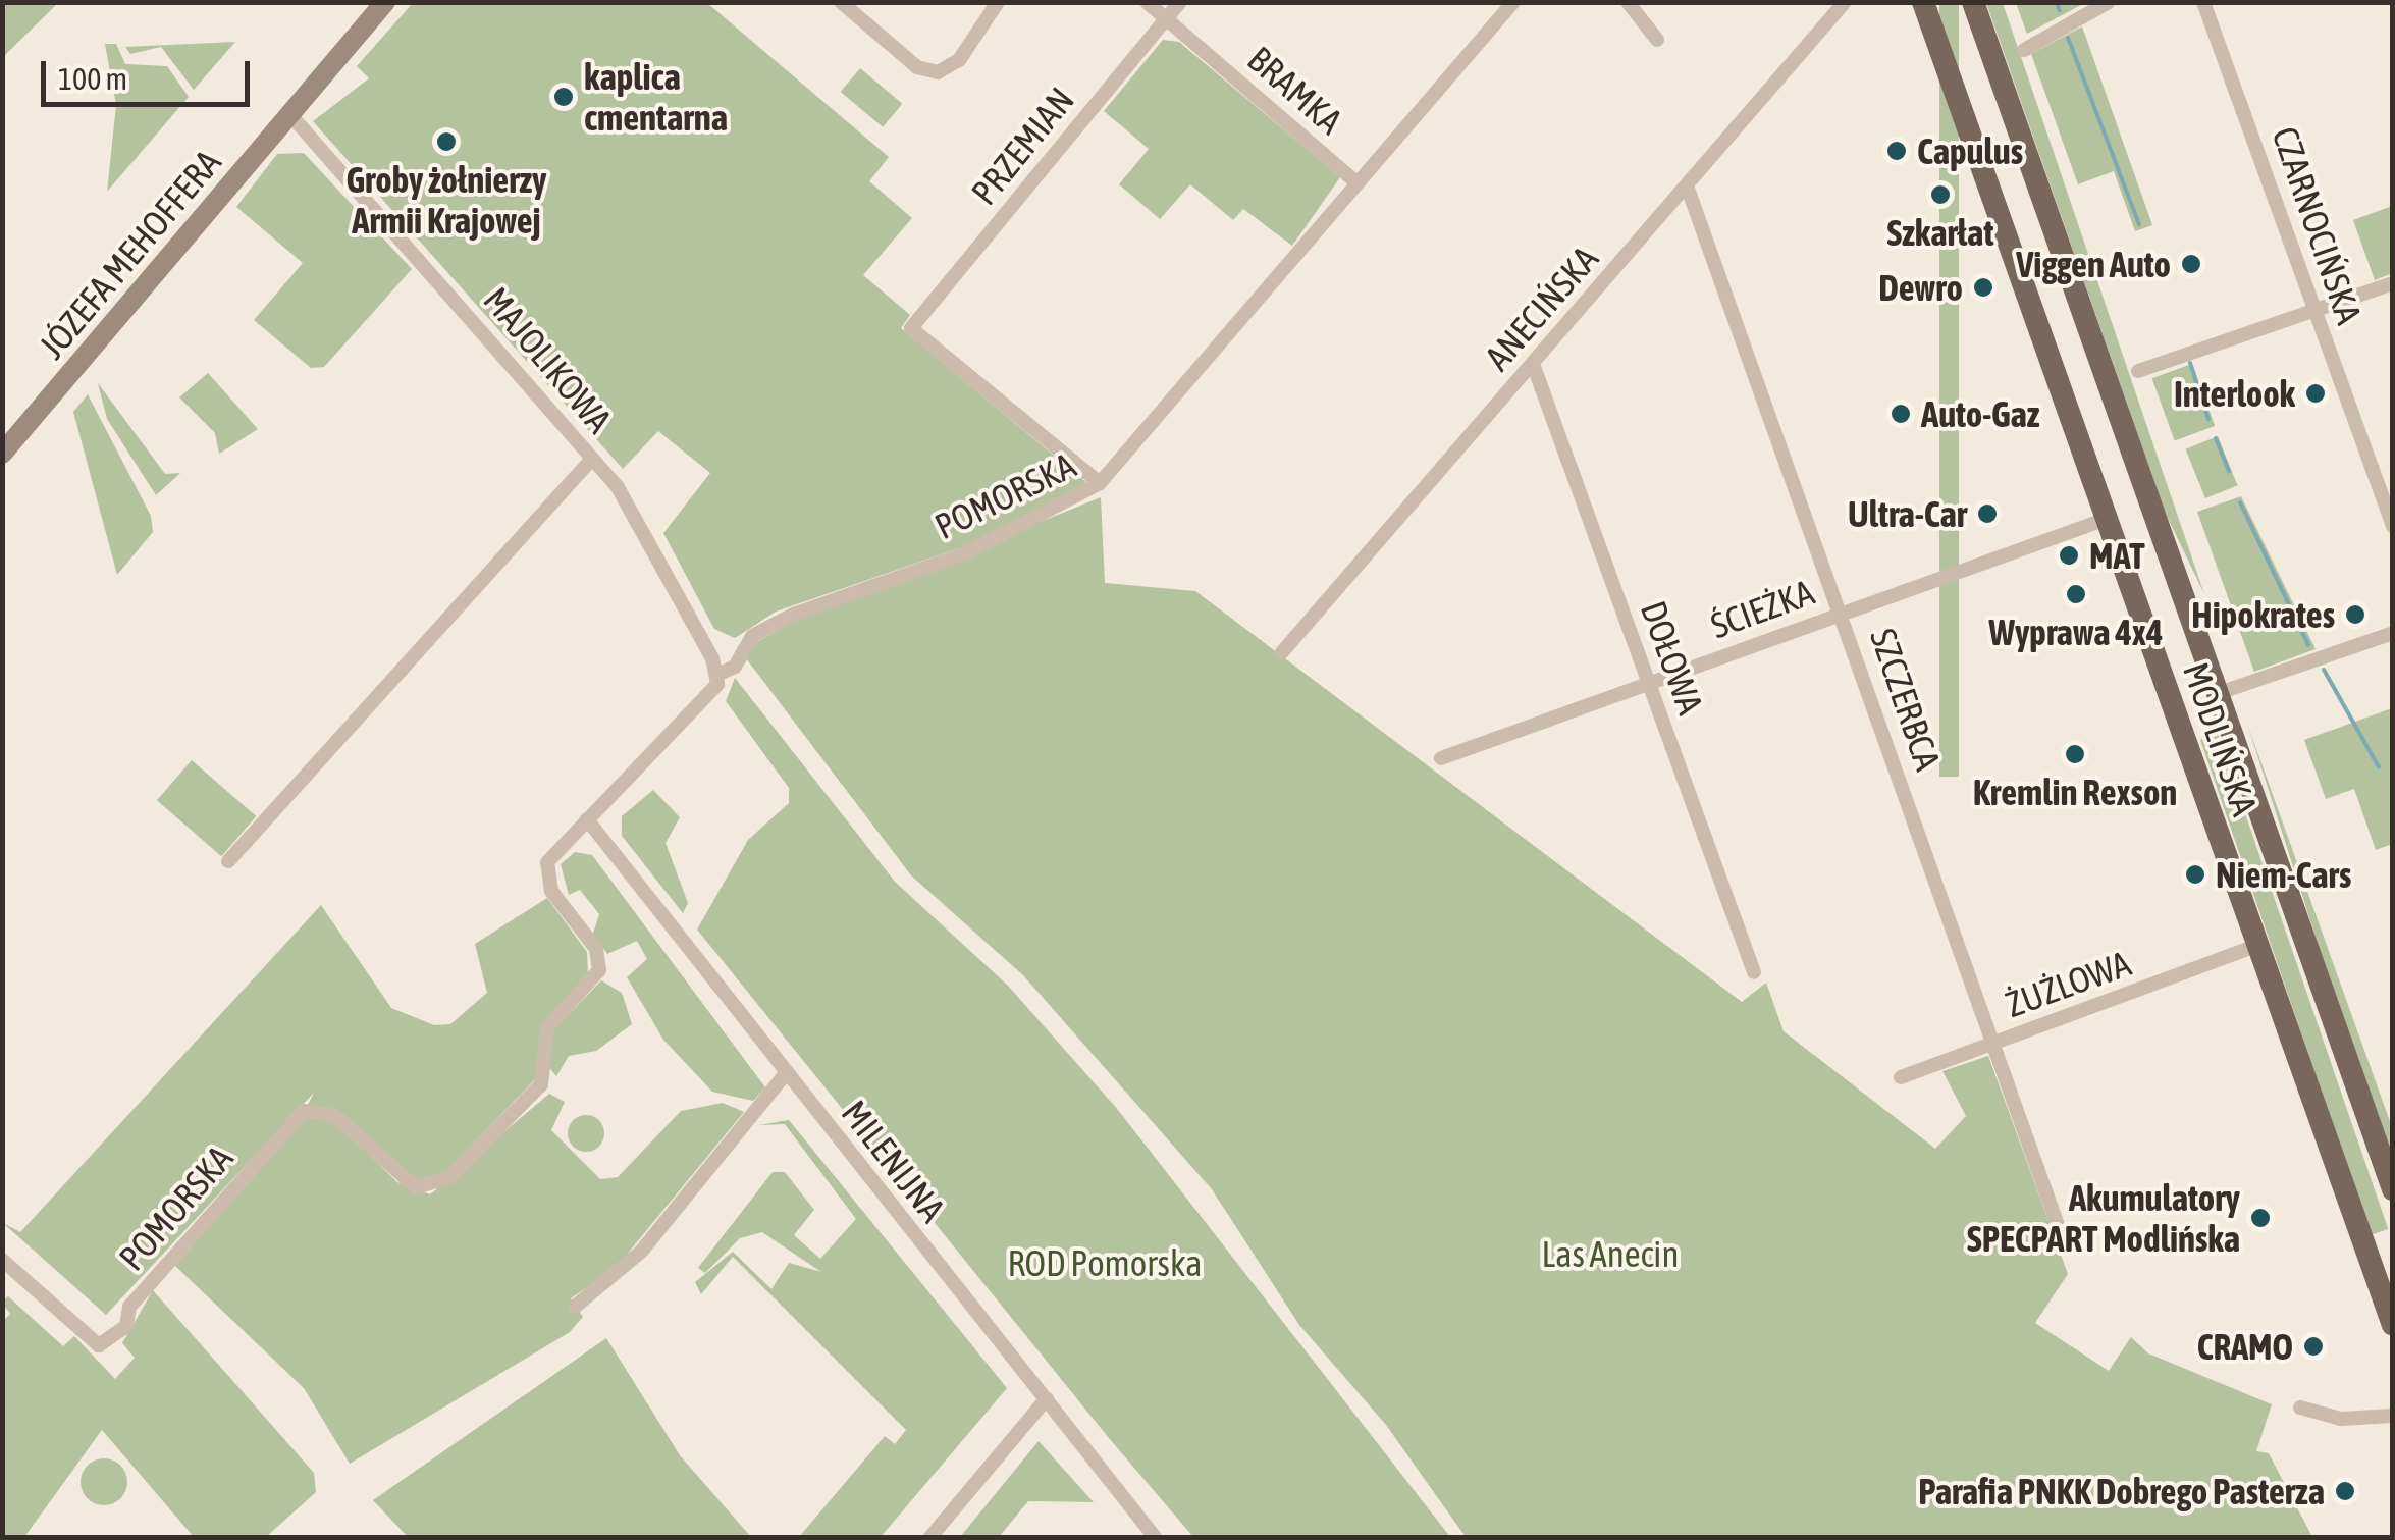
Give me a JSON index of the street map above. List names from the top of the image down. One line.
{"streets":{"main road":["MODLIŃSKA"],"street":["BRAMKA","PRZEMIAN","CZARNOCIŃSKA","JÓZEFA MEHOFFERA","ANECIŃSKA","MAJOLIKOWA","POMORSKA","ŚCIEŻKA","DOŁOWA","SZCZERBCA","ŻUŻLOWA","MILENIJNA"]},"crossings":[["BRAMKA","PRZEMIAN"],["BRAMKA","POMORSKA"],["PRZEMIAN","POMORSKA"],["JÓZEFA MEHOFFERA","MAJOLIKOWA"],["ANECIŃSKA","DOŁOWA"],["ANECIŃSKA","SZCZERBCA"],["MAJOLIKOWA","POMORSKA"],["POMORSKA","MILENIJNA"],["ŚCIEŻKA","DOŁOWA"],["ŚCIEŻKA","SZCZERBCA"],["ŚCIEŻKA","MODLIŃSKA"],["SZCZERBCA","ŻUŻLOWA"],["MODLIŃSKA","ŻUŻLOWA"]],"parks":["Las Anecin","ROD Pomorska"],"places":["kaplica cmentarna","Groby żołnierzy Armii Krajowej","Capulus","Szkarłat","Viggen Auto","Dewro","Interlook","Auto-Gaz","Ultra-Car","MAT","Wyprawa 4x4","Hipokrates","Kremlin Rexson","Niem-Cars","Akumulatory SPECPART Modlińska","CRAMO","Parafia PNKK Dobrego Pasterza"],"scale_bar":"100 m"}
